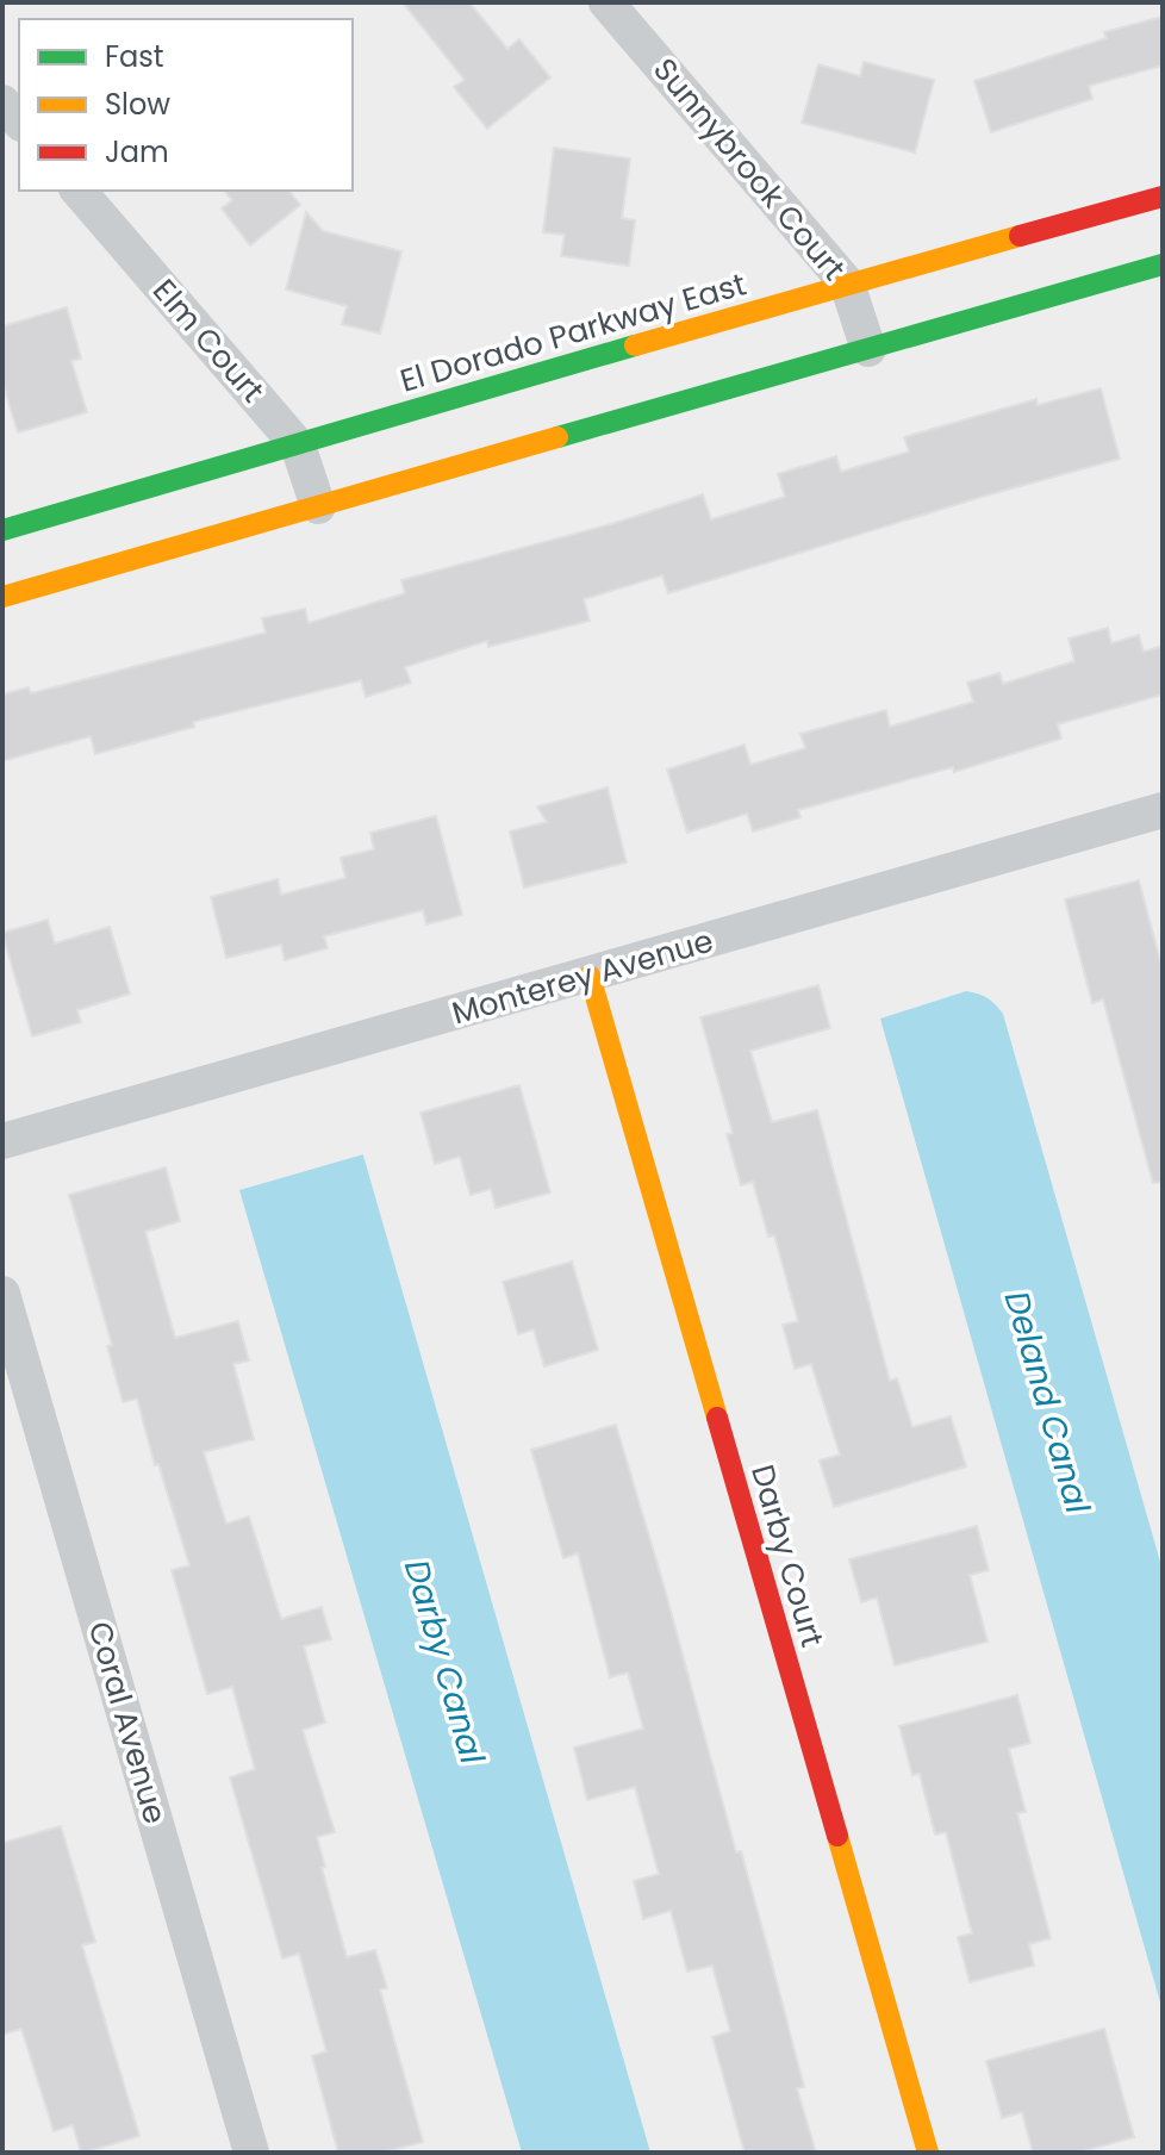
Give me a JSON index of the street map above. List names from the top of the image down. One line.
{"streets":{"street":["Sunnybrook Court","El Dorado Parkway East","Elm Court","Monterey Avenue","Darby Court","Coral Avenue"]},"crossings":[["Sunnybrook Court","El Dorado Parkway East"],["El Dorado Parkway East","Elm Court"],["Monterey Avenue","Darby Court"]],"water":["Deland Canal","Darby Canal"],"legend":["Fast","Slow","Jam"]}
